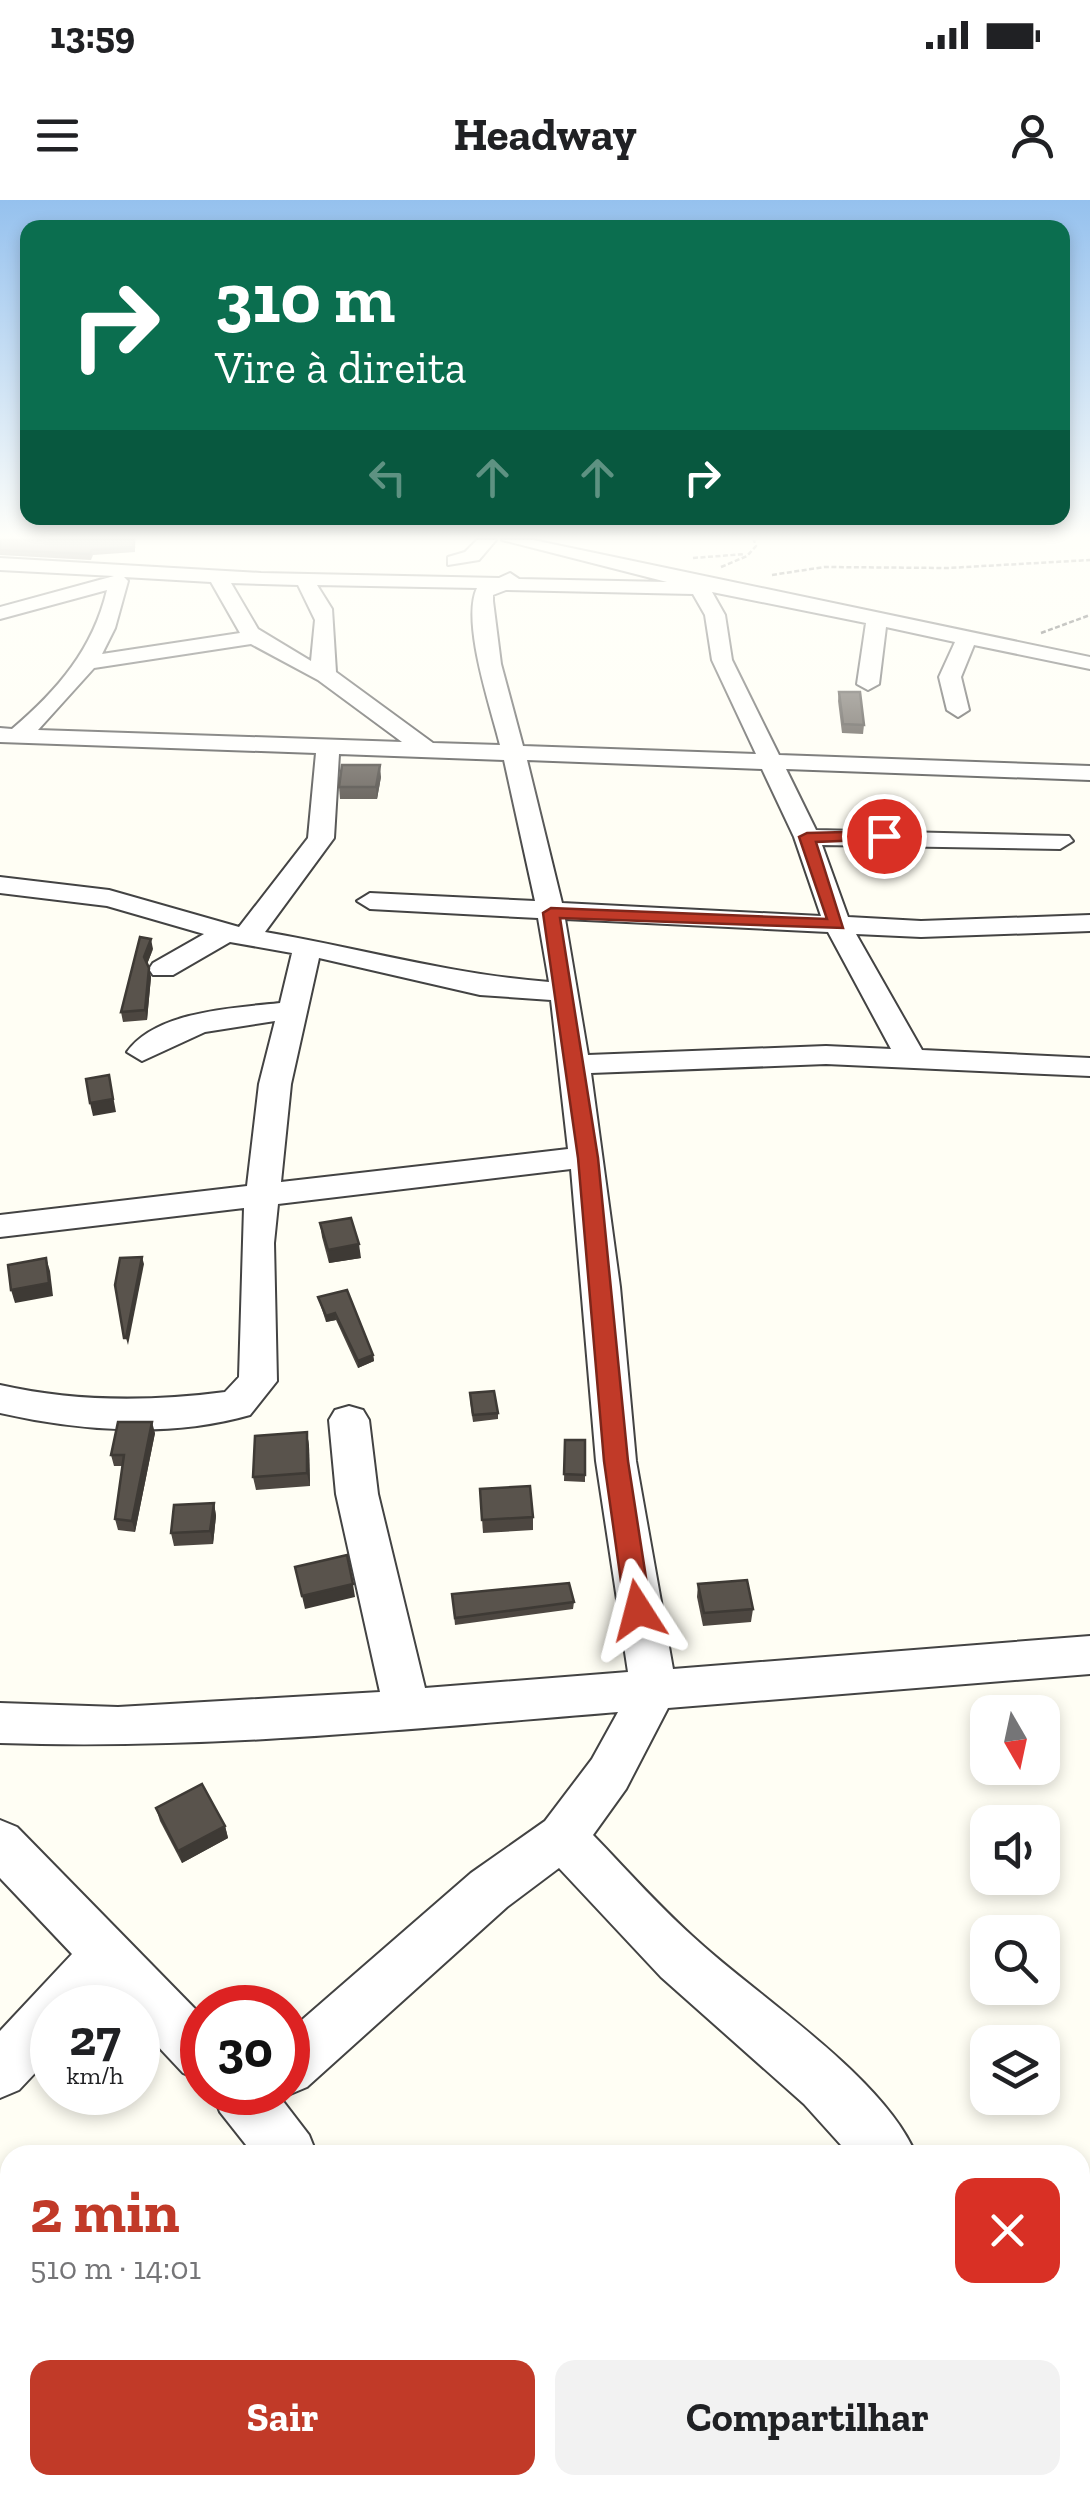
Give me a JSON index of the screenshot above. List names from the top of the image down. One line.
{"north":"bottom","page":{"status":"13:59","header":"Headway","turn":["310 m","Vire à direita"],"speed":"27 km/h","limit":"30","heading":["2 min","510 m · 14:01"],"buttons":["Sair","Compartilhar"]}}
